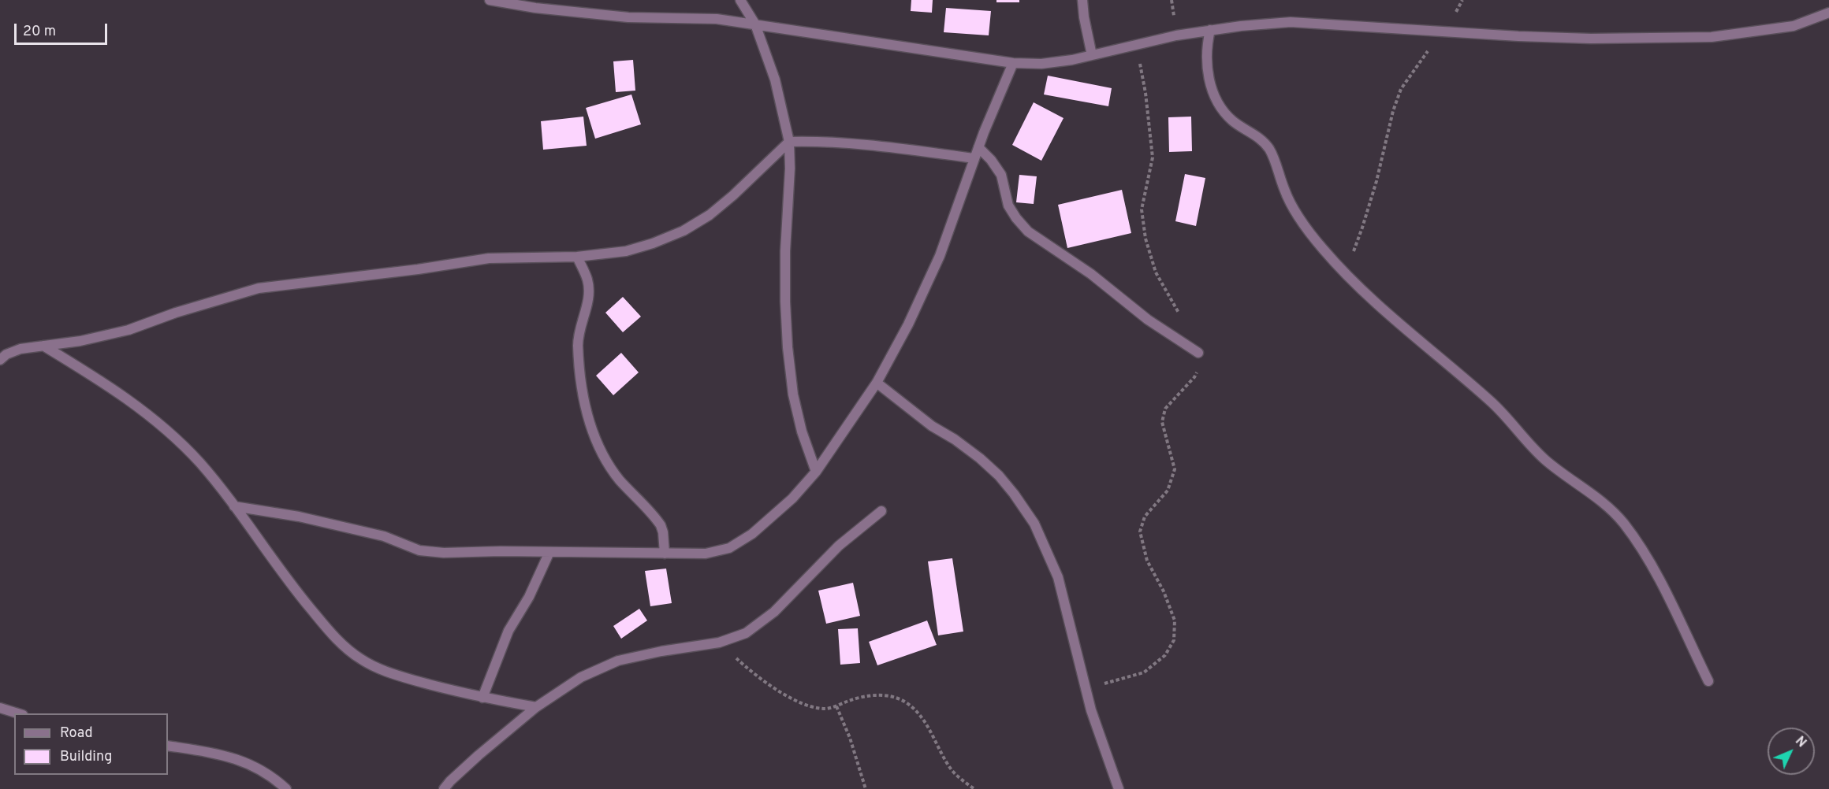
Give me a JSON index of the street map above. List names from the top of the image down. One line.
{"legend":["Road","Building"],"scale_bar":"20 m","north":"top right"}
